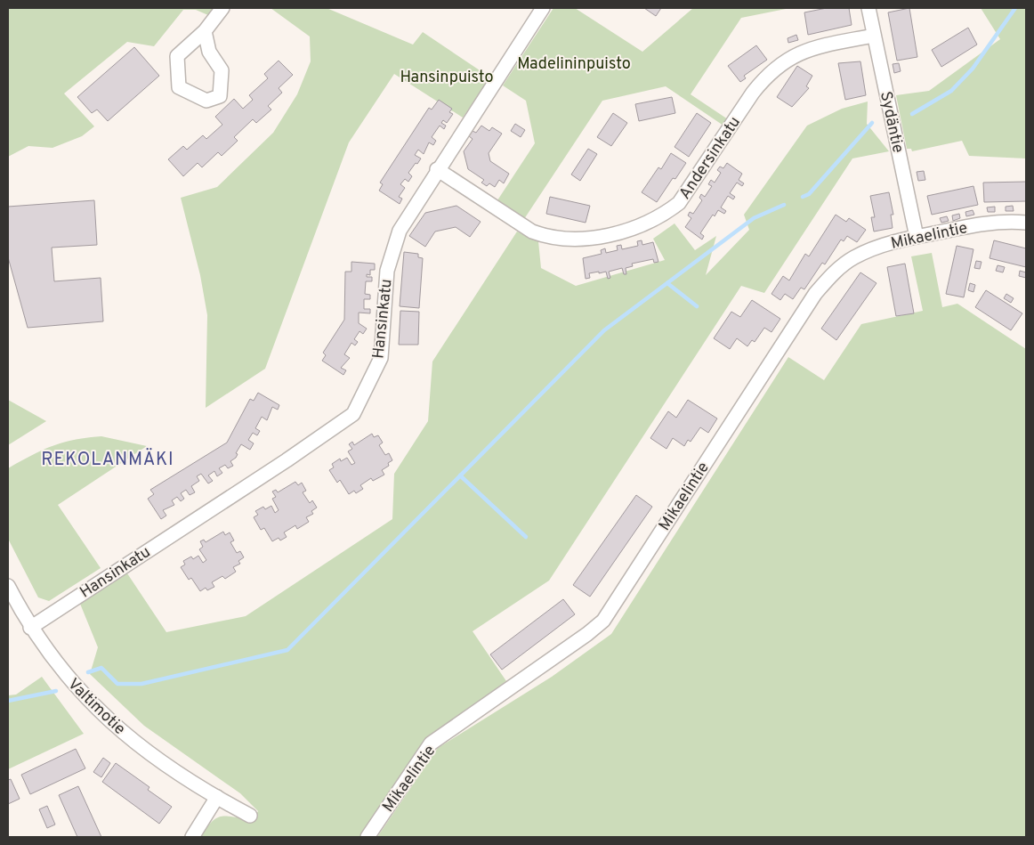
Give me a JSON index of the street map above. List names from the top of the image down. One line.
{"streets":{"street":["Sydäntie","Andersinkatu","Mikaelintie","Hansinkatu","Valtimotie"]},"crossings":[["Sydäntie","Andersinkatu"],["Sydäntie","Mikaelintie"],["Andersinkatu","Hansinkatu"],["Hansinkatu","Valtimotie"]],"districts":["REKOLANMÄKI"],"parks":["Madelininpuisto","Hansinpuisto"]}
